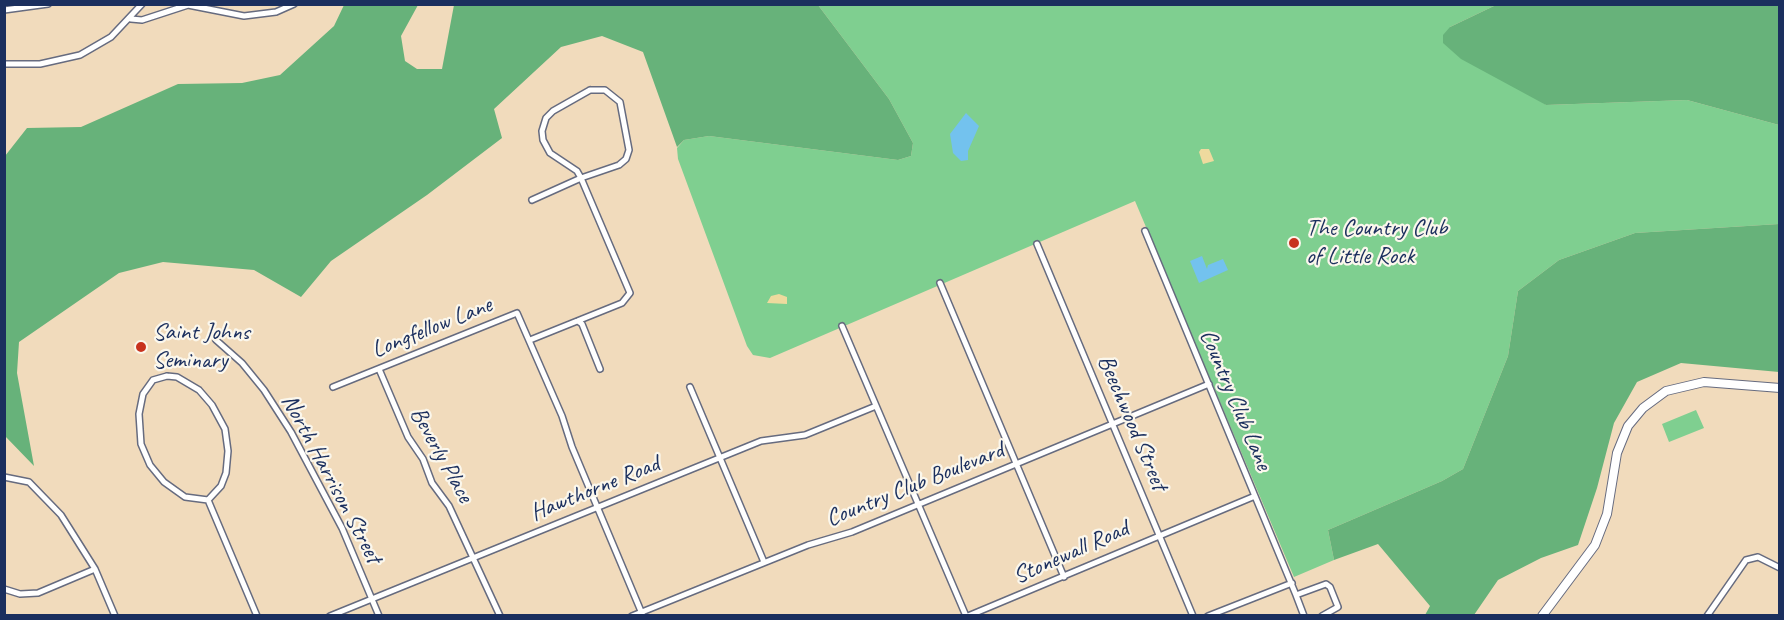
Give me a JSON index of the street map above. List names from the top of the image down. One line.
{"streets":{"street":["Longfellow Lane","Country Club Lane","Beechwood Street","Beverly Place","North Harrison Street","Country Club Boulevard","Hawthorne Road","Stonewall Road"]},"crossings":[["Longfellow Lane","Beverly Place"],["Country Club Lane","Country Club Boulevard"],["Country Club Lane","Stonewall Road"],["Beechwood Street","Country Club Boulevard"],["Beechwood Street","Stonewall Road"],["Beverly Place","Hawthorne Road"],["North Harrison Street","Hawthorne Road"]],"places":["The Country Club of Little Rock","Saint Johns Seminary"]}
